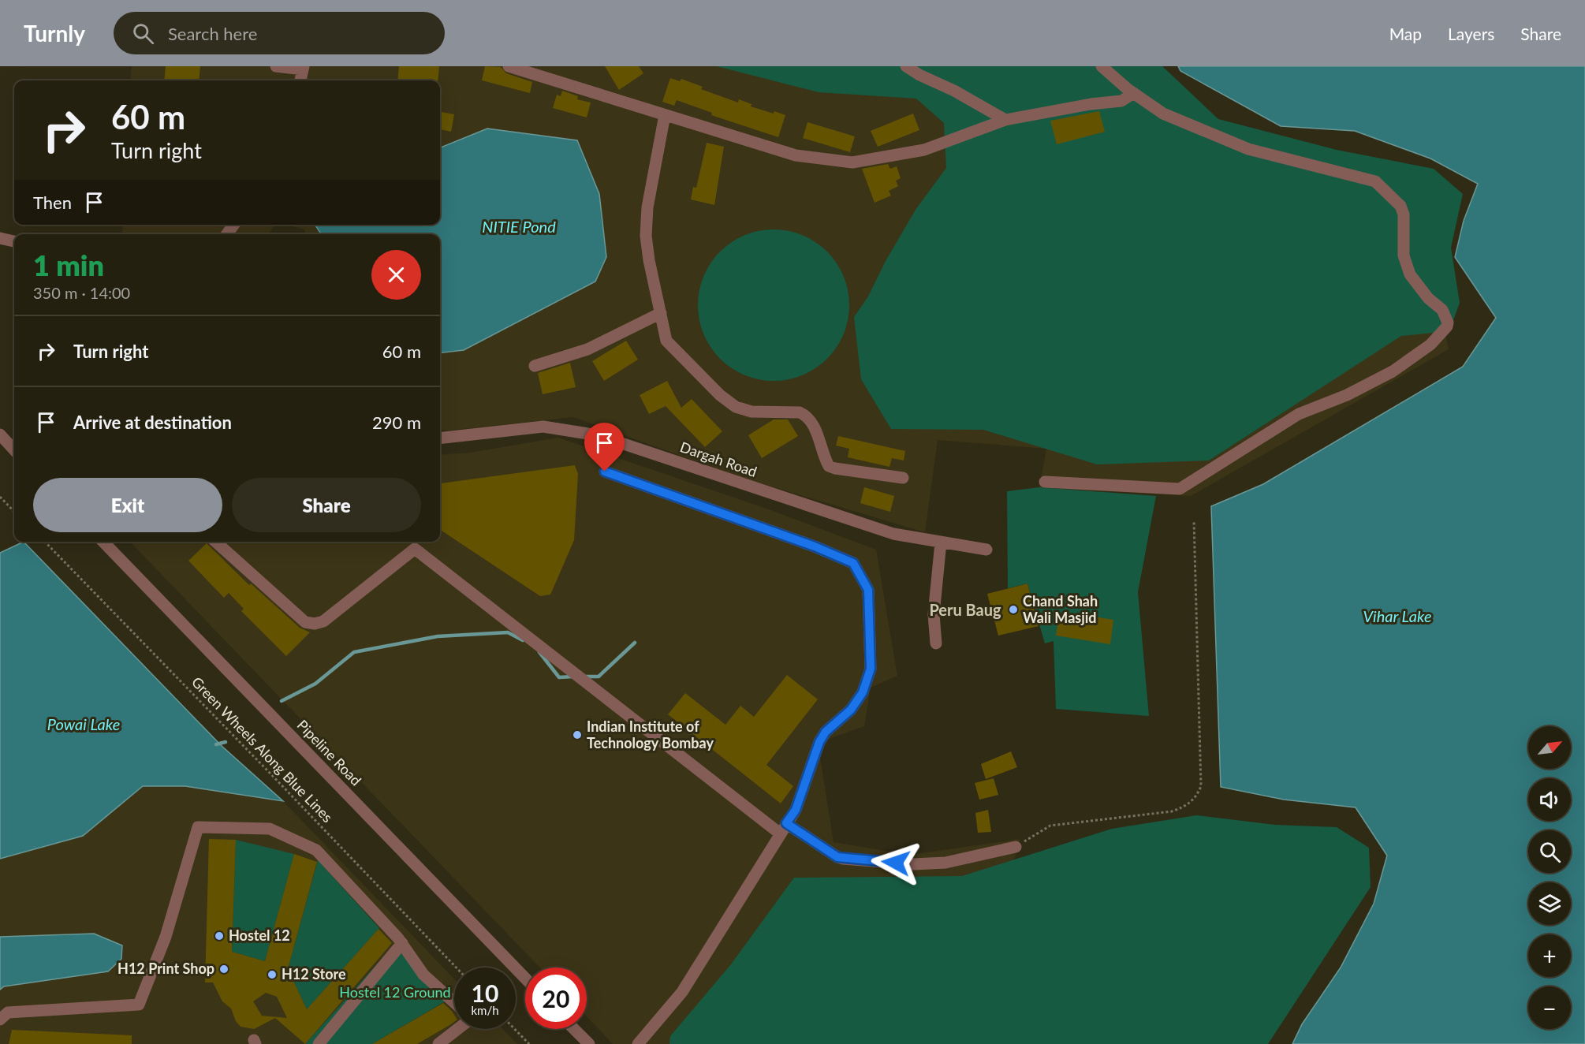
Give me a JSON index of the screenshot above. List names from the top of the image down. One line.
{"streets":{"street":["Dargah Road","Pipeline Road"],"path":["Green Wheels Along Blue Lines"]},"districts":["Peru Baug"],"water":["NITIE Pond","Vihar Lake","Powai Lake"],"parks":["Hostel 12 Ground"],"places":["Chand Shah Wali Masjid","Indian Institute of Technology Bombay","Hostel 12","H12 Print Shop","H12 Store"],"north":"top right","page":{"header":"Turnly","search":"Search here","nav":["Map","Layers","Share"],"turn":["60 m","Turn right"],"then":"Then","heading":["1 min","350 m · 14:00"],"list":[{"name":"Turn right","value":"60 m"},{"name":"Arrive at destination","value":"290 m"}],"buttons":["Exit","Share"],"map_buttons":["+","−"],"speed":"10 km/h","limit":"20"}}
